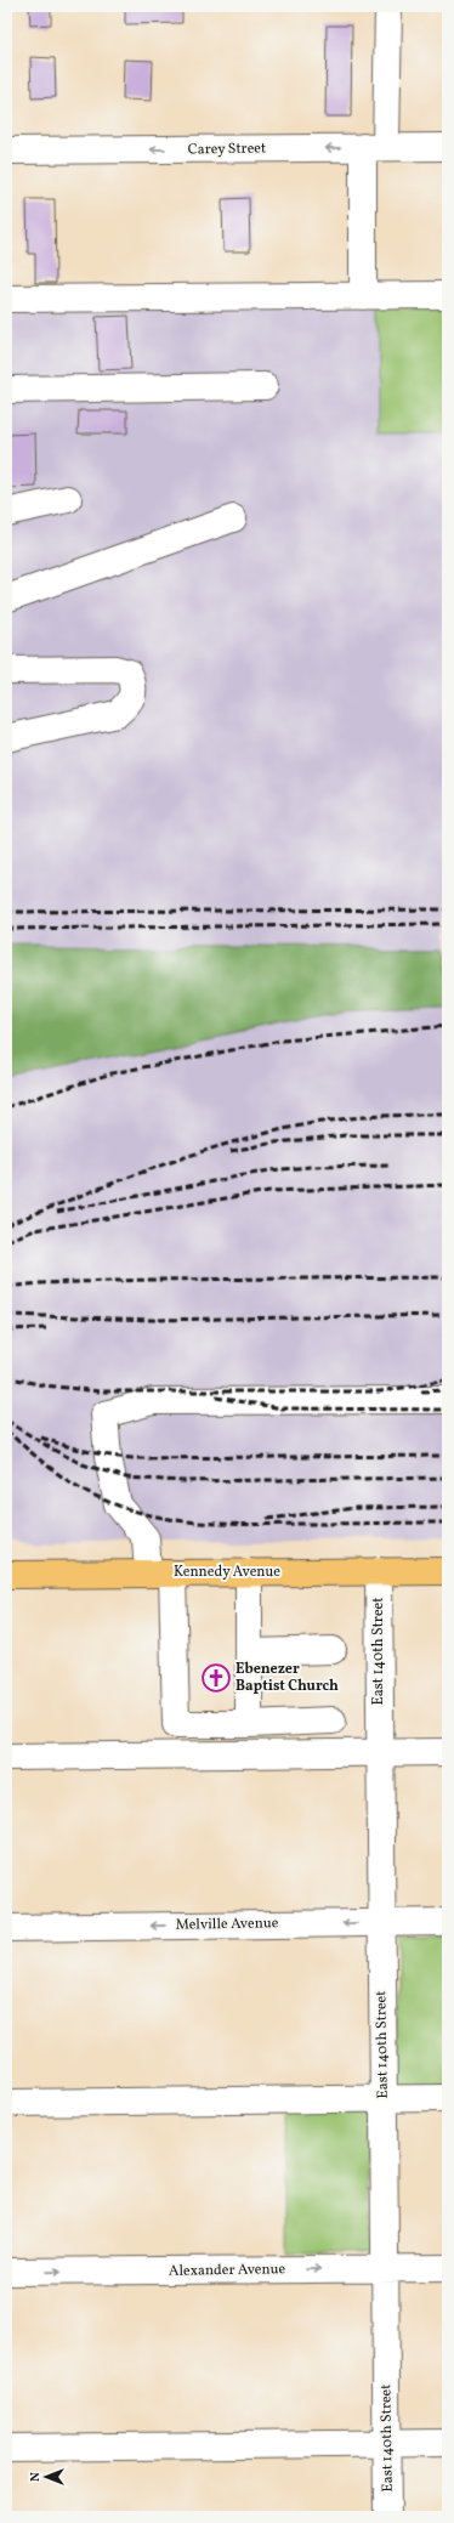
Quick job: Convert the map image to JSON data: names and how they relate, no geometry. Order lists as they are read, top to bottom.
{
  "streets": {
    "main road": ["Kennedy Avenue"],
    "street": [
      "Carey Street",
      "East 140th Street",
      "Melville Avenue",
      "Alexander Avenue"
    ]
  },
  "crossings": [
    ["Kennedy Avenue", "East 140th Street"],
    ["East 140th Street", "Melville Avenue"],
    ["East 140th Street", "Alexander Avenue"]
  ],
  "places": {
    "church": ["Ebenezer Baptist Church"]
  },
  "north": "left"
}
